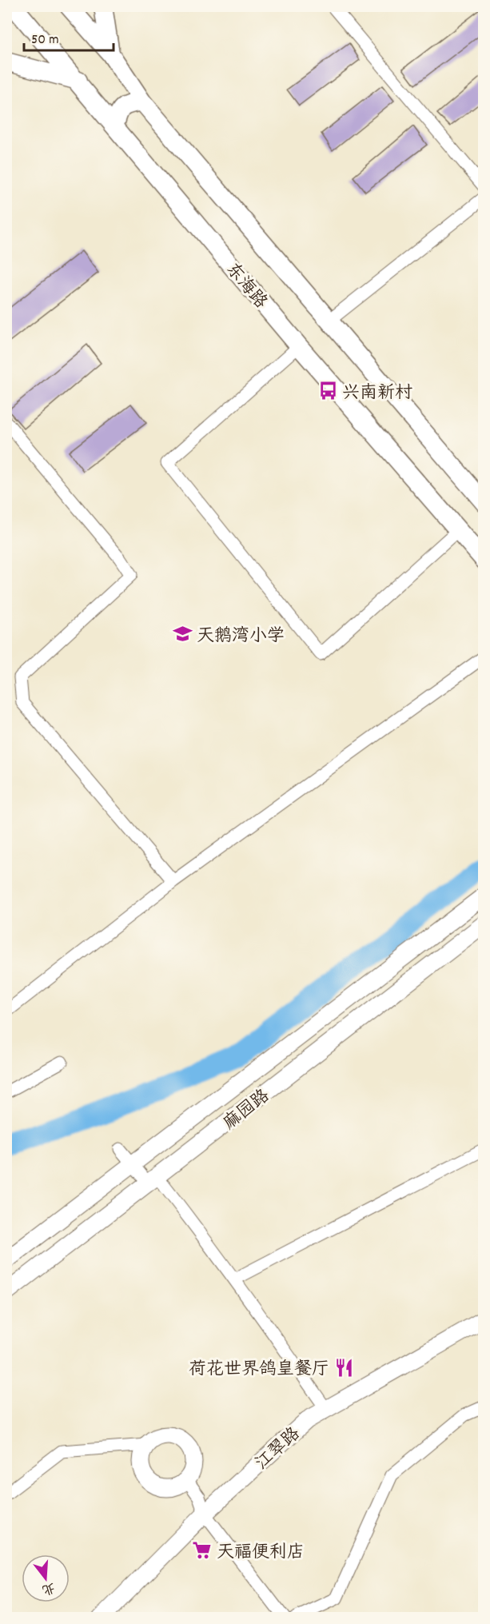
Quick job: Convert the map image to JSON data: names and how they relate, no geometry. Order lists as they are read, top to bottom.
{
  "streets": {
    "main road": ["东海路"],
    "street": ["麻园路", "江翠路"]
  },
  "places": {
    "bus stop": ["兴南新村"],
    "school or university": ["天鹅湾小学"],
    "restaurant": ["荷花世界鸽皇餐厅"],
    "supermarket": ["天福便利店"]
  },
  "scale_bar": "50 m",
  "north": "bottom"
}
